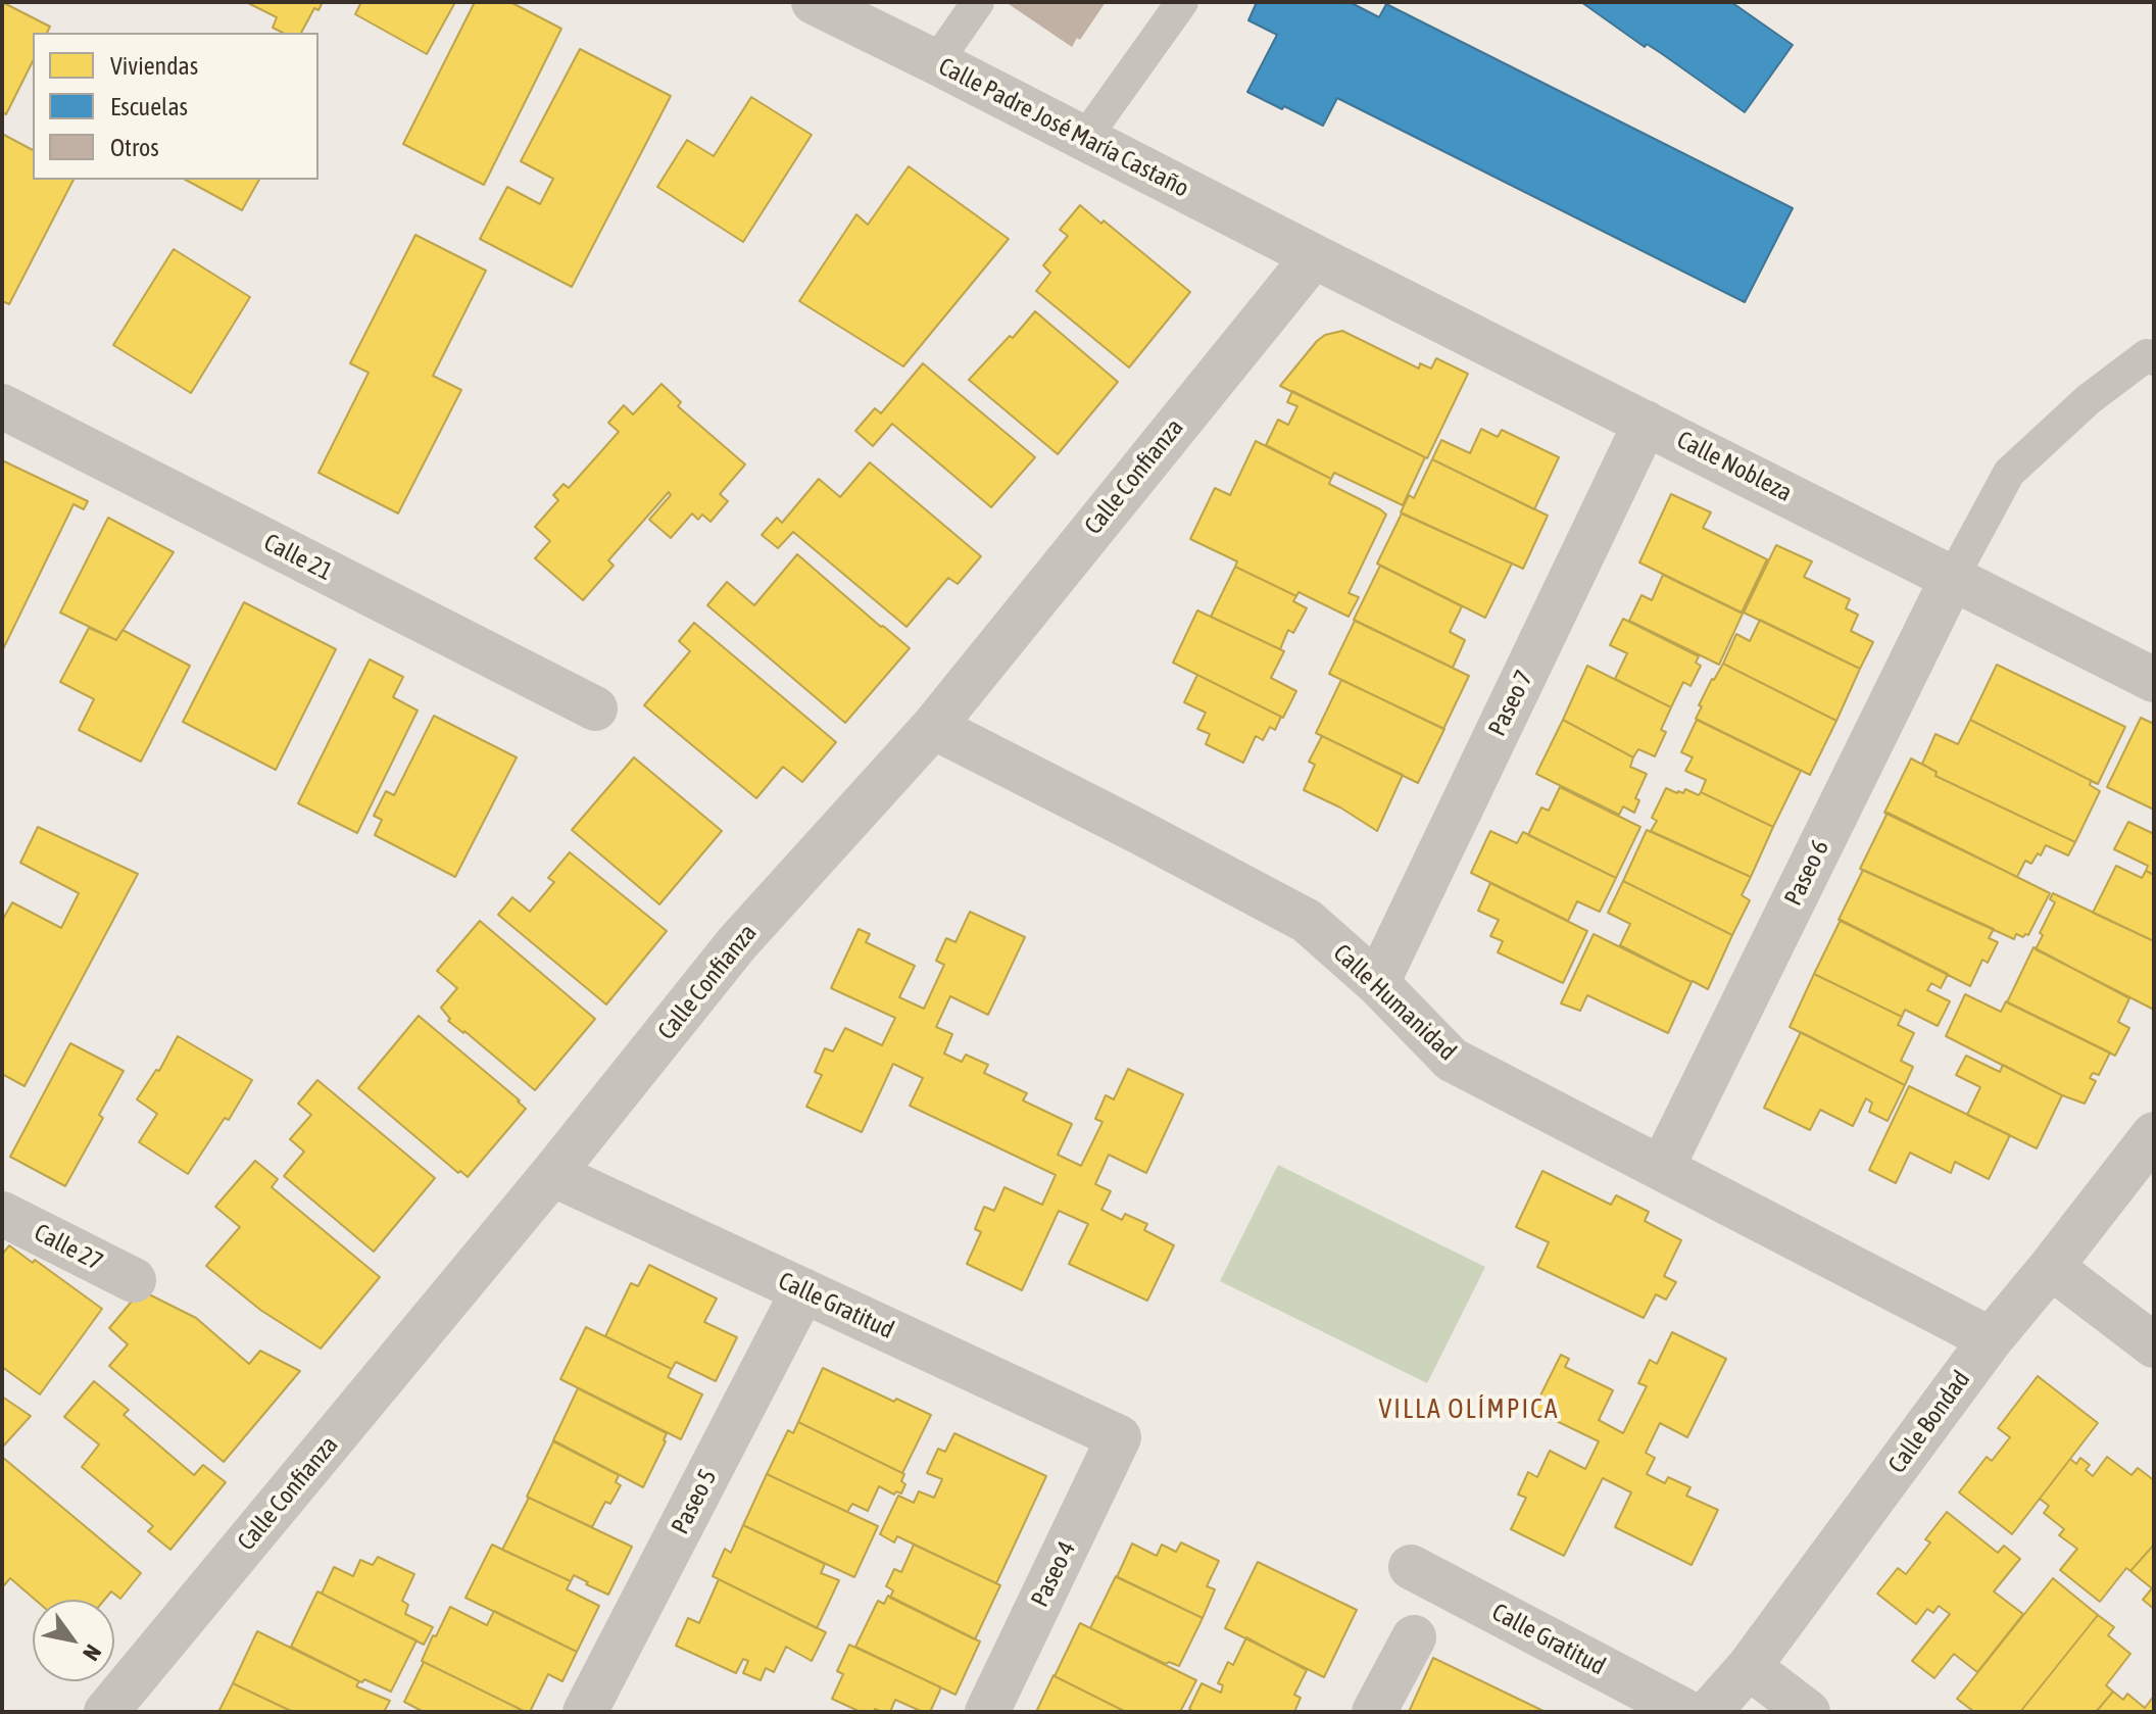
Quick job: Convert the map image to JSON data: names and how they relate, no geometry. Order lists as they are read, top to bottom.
{
  "streets": {
    "street": [
      "Calle Padre José María Castaño",
      "Calle Nobleza",
      "Calle Confianza",
      "Calle 21",
      "Paseo 7",
      "Paseo 6",
      "Calle Humanidad",
      "Calle 27",
      "Calle Gratitud",
      "Calle Bondad",
      "Paseo 5",
      "Paseo 4"
    ]
  },
  "crossings": [
    ["Calle Padre José María Castaño", "Calle Nobleza"],
    ["Calle Padre José María Castaño", "Calle Confianza"],
    ["Calle Nobleza", "Calle Confianza"],
    ["Calle Nobleza", "Paseo 7"],
    ["Calle Nobleza", "Paseo 6"],
    ["Calle Confianza", "Calle Humanidad"],
    ["Calle Confianza", "Calle Gratitud"],
    ["Paseo 7", "Calle Humanidad"],
    ["Paseo 6", "Calle Humanidad"],
    ["Calle Humanidad", "Calle Bondad"],
    ["Calle Gratitud", "Paseo 5"],
    ["Calle Gratitud", "Paseo 4"]
  ],
  "districts": ["VILLA OLÍMPICA"],
  "legend": ["Viviendas", "Escuelas", "Otros"],
  "north": "bottom right"
}
